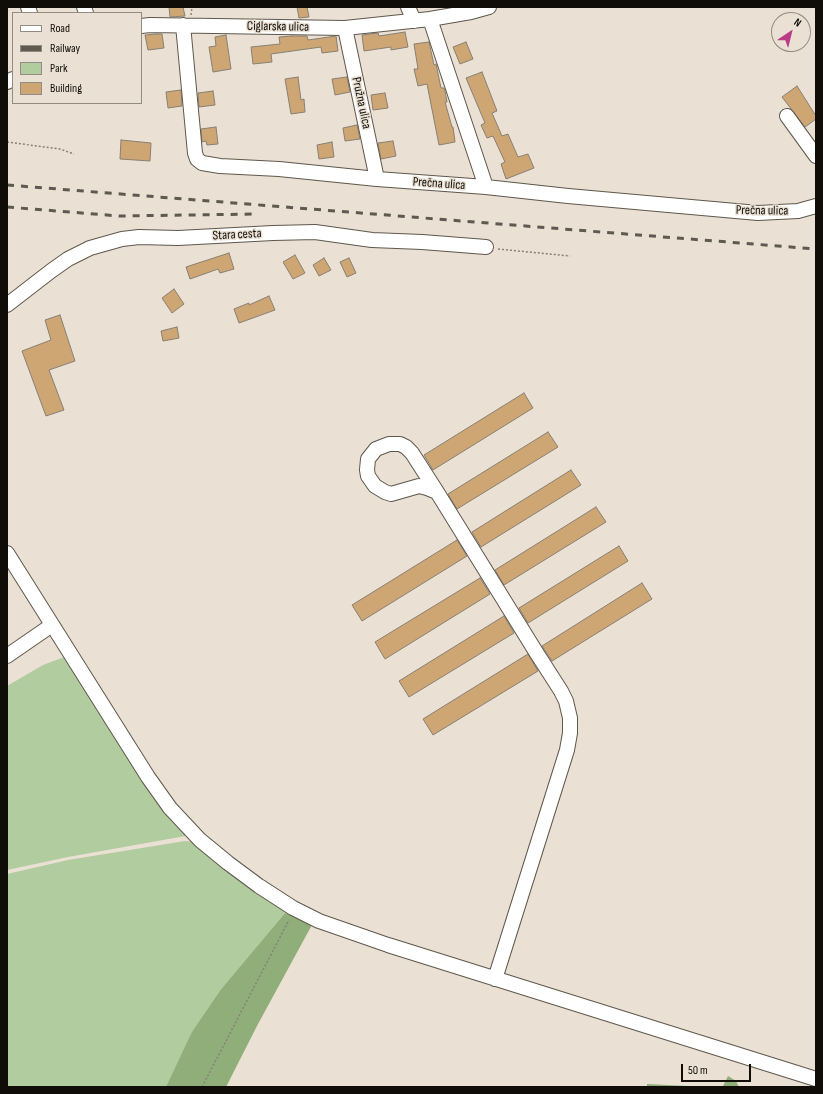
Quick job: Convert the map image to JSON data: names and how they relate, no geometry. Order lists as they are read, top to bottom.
{
  "streets": {
    "street": [
      "Ciglarska ulica",
      "Pružna ulica",
      "Prečna ulica",
      "Stara cesta"
    ]
  },
  "crossings": [
    ["Ciglarska ulica", "Pružna ulica"],
    ["Ciglarska ulica", "Prečna ulica"],
    ["Pružna ulica", "Prečna ulica"]
  ],
  "legend": [
    "Road",
    "Railway",
    "Park",
    "Building"
  ],
  "scale_bar": "50 m",
  "north": "top right"
}
